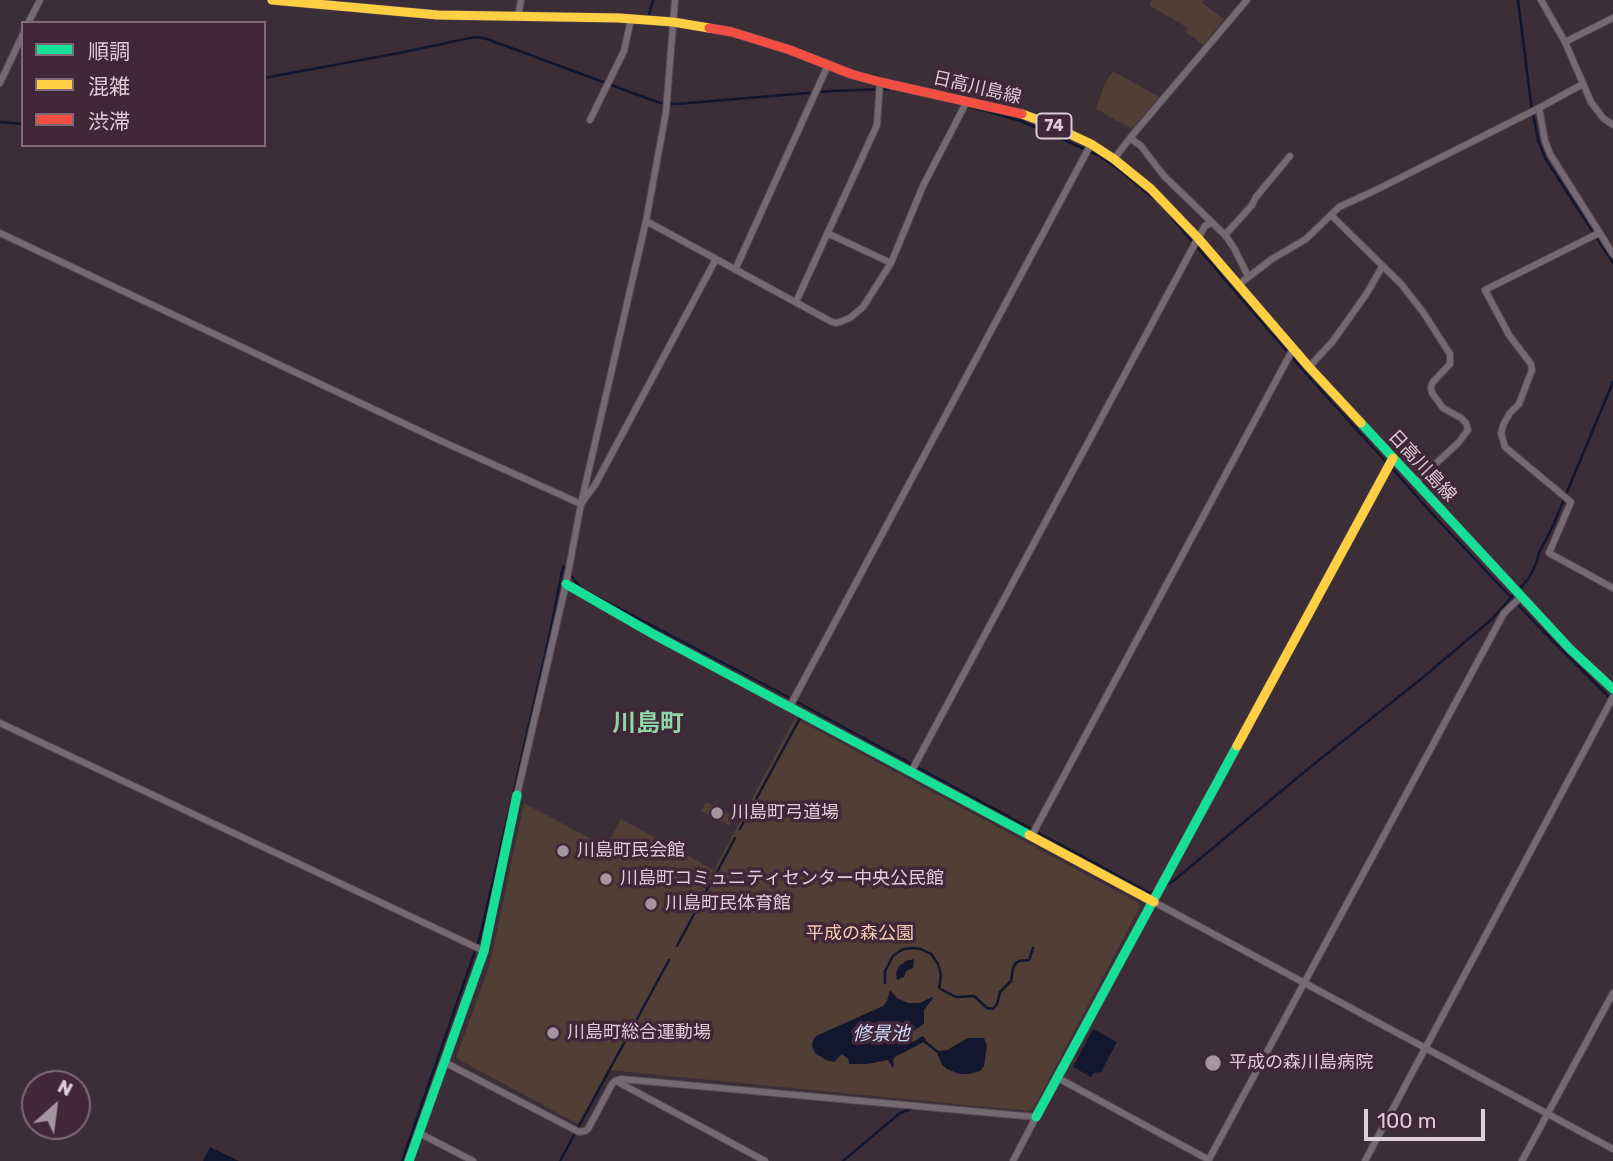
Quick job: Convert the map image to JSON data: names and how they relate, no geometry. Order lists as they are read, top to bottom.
{
  "streets": {
    "street": ["日高川島線", "74"]
  },
  "districts": ["川島町"],
  "water": ["修景池"],
  "parks": ["平成の森公園"],
  "places": [
    "川島町弓道場",
    "川島町民会館",
    "川島町コミュニティセンター中央公民館",
    "川島町民体育館",
    "川島町総合運動場",
    "平成の森川島病院"
  ],
  "legend": ["順調", "混雑", "渋滞"],
  "scale_bar": "100 m",
  "north": "top right"
}
